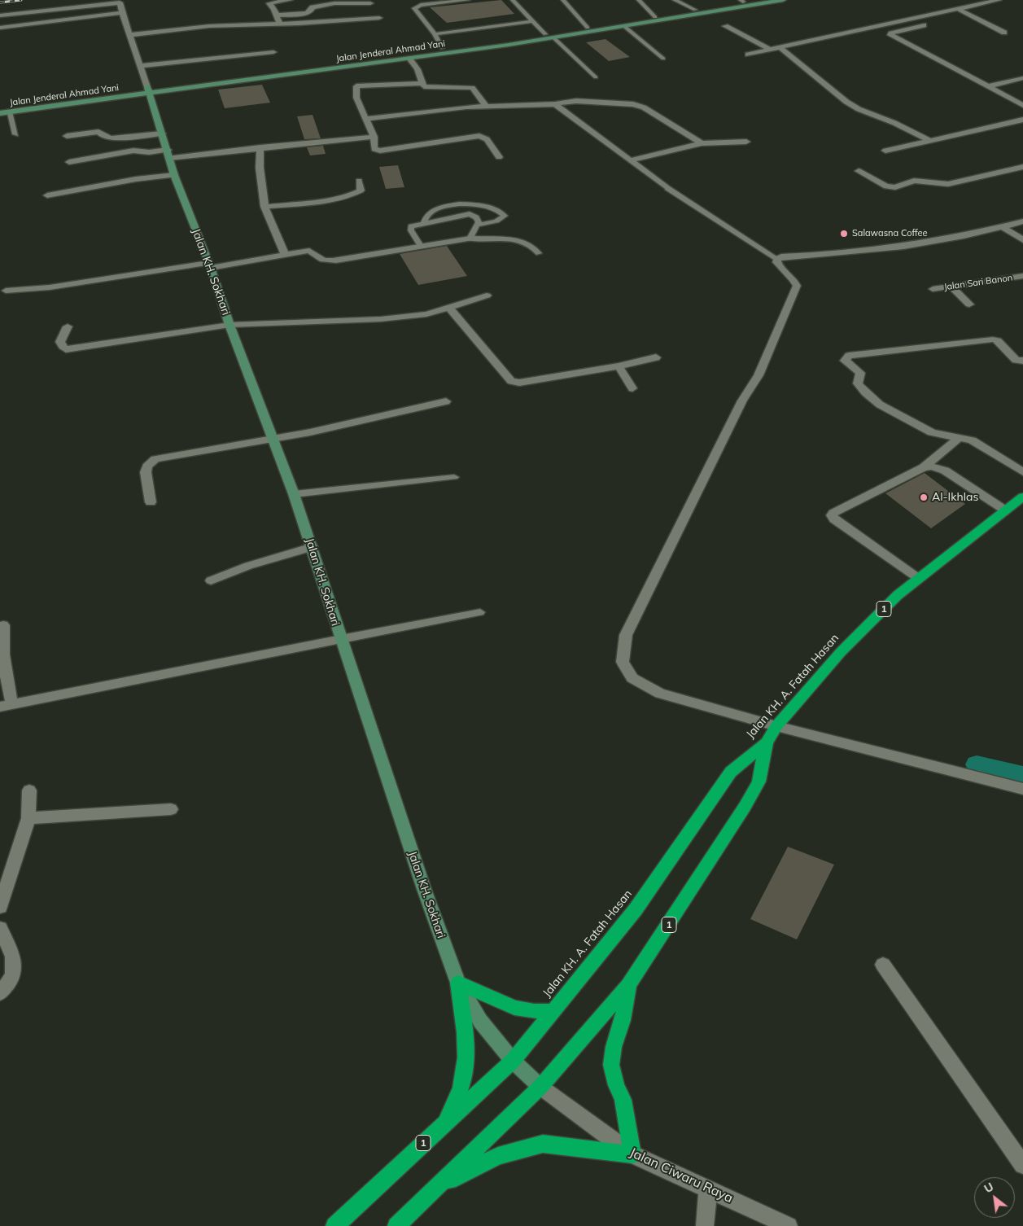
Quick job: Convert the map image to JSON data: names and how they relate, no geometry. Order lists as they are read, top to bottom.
{
  "streets": {
    "highway": ["1", "Jalan KH. A. Fatah Hasan"],
    "main road": ["Jalan Jenderal Ahmad Yani", "Jalan KH. Sokhari"],
    "street": ["Jalan Sari Banon", "Jalan Ciwaru Raya"]
  },
  "crossings": [
    ["Jalan Jenderal Ahmad Yani", "Jalan KH. Sokhari"],
    ["Jalan KH. Sokhari", "1"],
    ["Jalan KH. Sokhari", "Jalan KH. A. Fatah Hasan"],
    ["Jalan KH. Sokhari", "Jalan Ciwaru Raya"],
    ["1", "Jalan KH. A. Fatah Hasan"],
    ["1", "Jalan Ciwaru Raya"]
  ],
  "places": ["Salawasna Coffee", "Al-Ikhlas"],
  "north": "top left"
}
